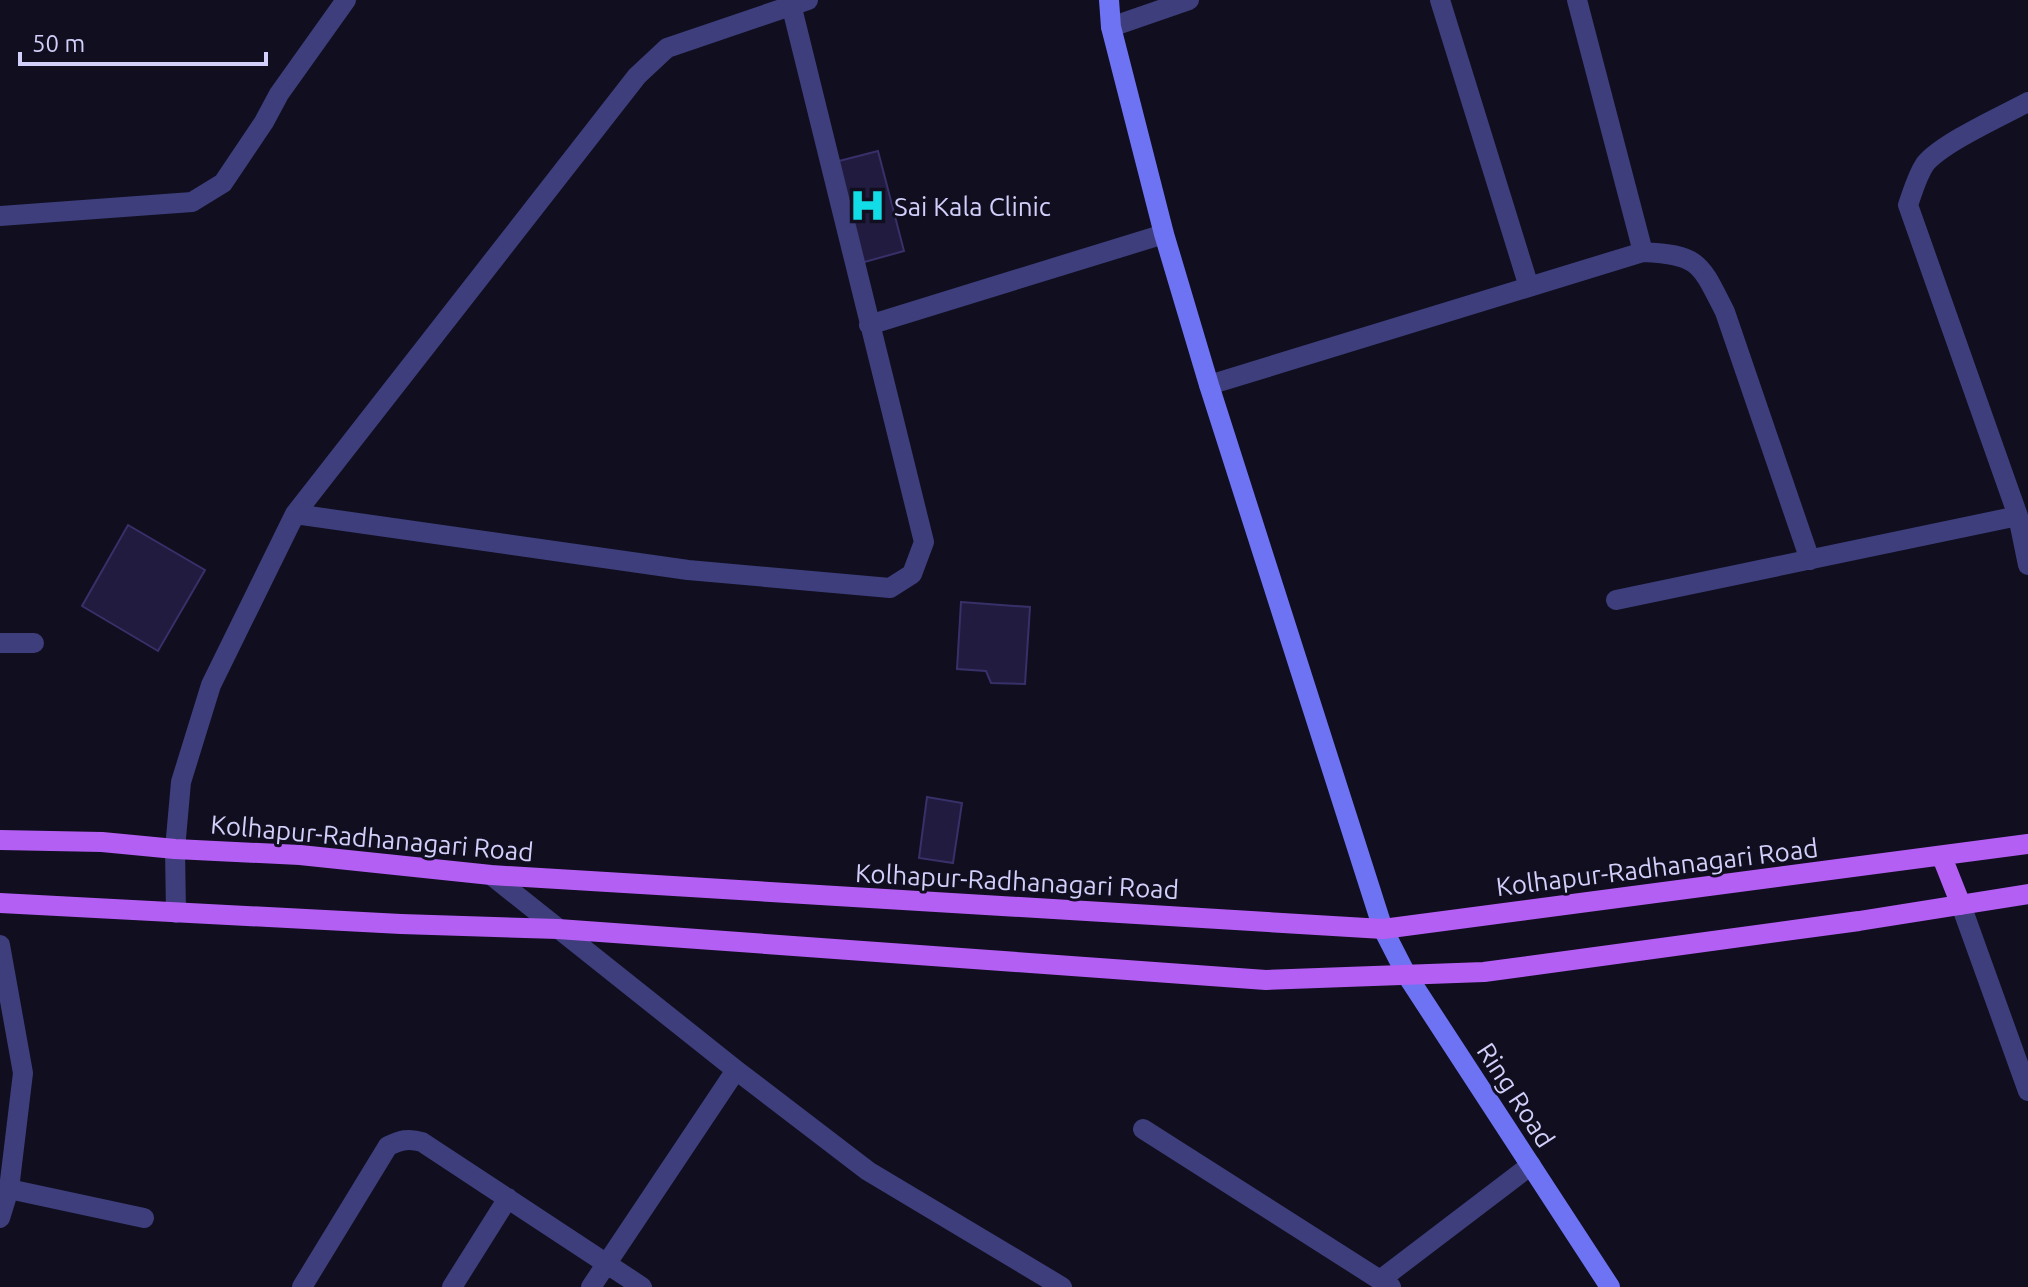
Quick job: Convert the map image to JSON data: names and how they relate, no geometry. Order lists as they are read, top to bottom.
{
  "streets": {
    "main road": ["Kolhapur-Radhanagari Road", "Ring Road"]
  },
  "crossings": [
    ["Kolhapur-Radhanagari Road", "Ring Road"]
  ],
  "places": {
    "hospital": ["Sai Kala Clinic"]
  },
  "scale_bar": "50 m"
}
